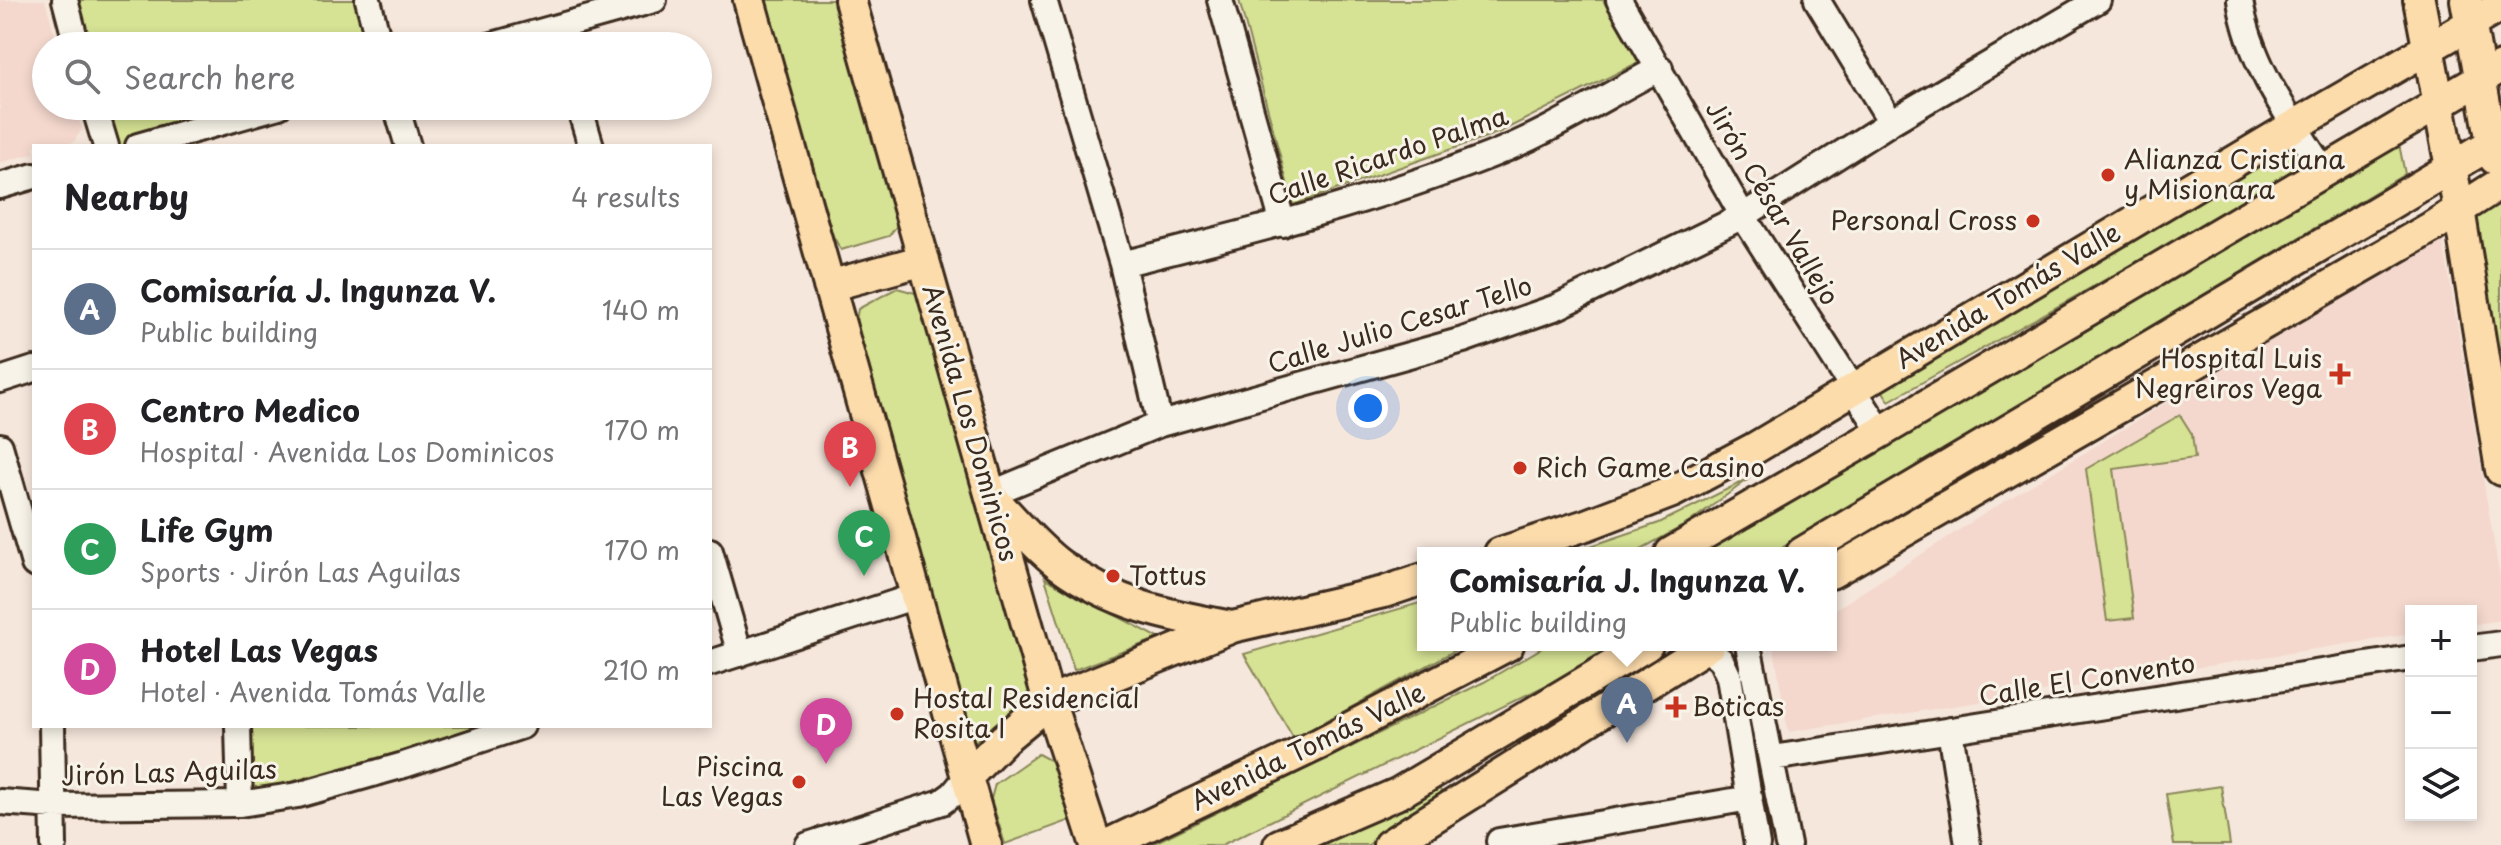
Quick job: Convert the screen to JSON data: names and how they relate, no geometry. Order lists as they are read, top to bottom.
{
  "streets": {
    "main road": ["Avenida Tomás Valle", "Avenida Los Dominicos"],
    "street": [
      "Calle Ricardo Palma",
      "Jirón César Vallejo",
      "Calle Julio Cesar Tello",
      "Calle El Convento",
      "Jirón Las Aguilas"
    ]
  },
  "crossings": [
    ["Calle Ricardo Palma", "Jirón César Vallejo"],
    ["Jirón César Vallejo", "Avenida Tomás Valle"],
    ["Jirón César Vallejo", "Calle Julio Cesar Tello"],
    ["Calle Julio Cesar Tello", "Avenida Los Dominicos"]
  ],
  "places": {
    "other": [
      "Alianza Cristiana y Misionara",
      "Personal Cross",
      "Rich Game Casino",
      "Tottus",
      "Hostal Residencial Rosita I",
      "Piscina Las Vegas"
    ],
    "health": ["Hospital Luis Negreiros Vega", "Boticas"]
  },
  "page": {
    "search": "Search here",
    "heading": ["Nearby", "4 results"],
    "list": [
      {
        "mark": "A",
        "name": "Comisaría J. Ingunza V.",
        "note": "Public building",
        "value": "140 m"
      },
      {
        "mark": "B",
        "name": "Centro Medico",
        "note": "Hospital · Avenida Los Dominicos",
        "value": "170 m"
      },
      {
        "mark": "C",
        "name": "Life Gym",
        "note": "Sports · Jirón Las Aguilas",
        "value": "170 m"
      },
      {
        "mark": "D",
        "name": "Hotel Las Vegas",
        "note": "Hotel · Avenida Tomás Valle",
        "value": "210 m"
      }
    ],
    "pins": [
      "B",
      "C",
      "A",
      "D"
    ],
    "popup": ["Comisaría J. Ingunza V.", "Public building"],
    "map_buttons": ["+", "−"]
  }
}
